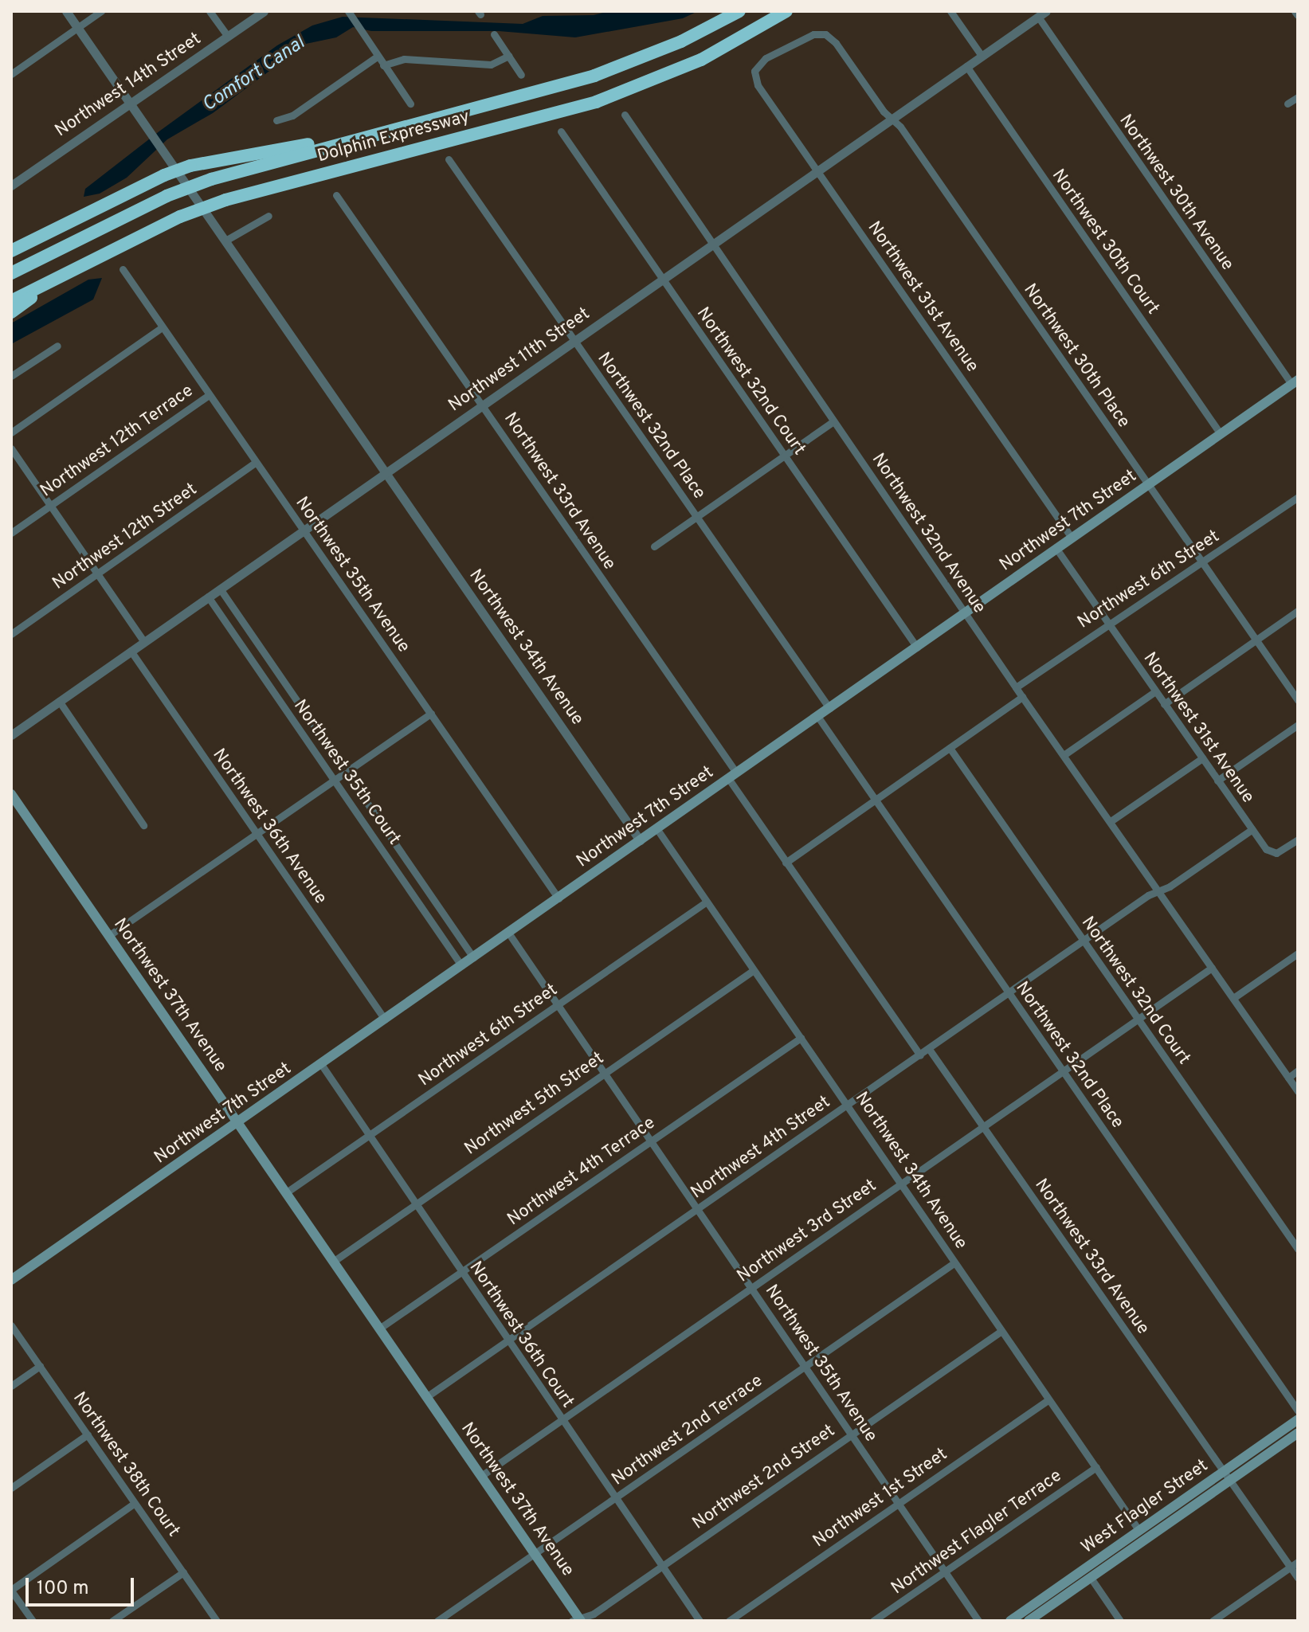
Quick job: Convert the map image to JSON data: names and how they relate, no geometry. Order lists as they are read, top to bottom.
{
  "streets": {
    "highway": ["Dolphin Expressway"],
    "main road": ["Northwest 7th Street", "Northwest 37th Avenue", "West Flagler Street"],
    "street": [
      "Northwest 14th Street",
      "Northwest 30th Avenue",
      "Northwest 30th Court",
      "Northwest 31st Avenue",
      "Northwest 30th Place",
      "Northwest 11th Street",
      "Northwest 32nd Court",
      "Northwest 32nd Place",
      "Northwest 12th Terrace",
      "Northwest 33rd Avenue",
      "Northwest 32nd Avenue",
      "Northwest 12th Street",
      "Northwest 35th Avenue",
      "Northwest 6th Street",
      "Northwest 34th Avenue",
      "Northwest 35th Court",
      "Northwest 36th Avenue",
      "Northwest 5th Street",
      "Northwest 4th Street",
      "Northwest 4th Terrace",
      "Northwest 3rd Street",
      "Northwest 36th Court",
      "Northwest 2nd Terrace",
      "Northwest 38th Court",
      "Northwest 2nd Street",
      "Northwest 1st Street",
      "Northwest Flagler Terrace"
    ]
  },
  "crossings": [
    ["Northwest 14th Street", "Northwest 34th Avenue"],
    ["Northwest 30th Avenue", "Northwest 11th Street"],
    ["Northwest 30th Avenue", "Northwest 7th Street"],
    ["Northwest 30th Court", "Northwest 11th Street"],
    ["Northwest 30th Court", "Northwest 7th Street"],
    ["Northwest 31st Avenue", "Northwest 30th Place"],
    ["Northwest 31st Avenue", "Northwest 11th Street"],
    ["Northwest 31st Avenue", "Northwest 7th Street"],
    ["Northwest 31st Avenue", "Northwest 6th Street"],
    ["Northwest 31st Avenue", "Northwest 4th Street"],
    ["Northwest 30th Place", "Northwest 11th Street"],
    ["Northwest 30th Place", "Northwest 7th Street"],
    ["Northwest 30th Place", "Northwest 6th Street"],
    ["Northwest 11th Street", "Northwest 32nd Court"],
    ["Northwest 11th Street", "Northwest 32nd Place"],
    ["Northwest 11th Street", "Northwest 33rd Avenue"],
    ["Northwest 11th Street", "Northwest 32nd Avenue"],
    ["Northwest 11th Street", "Northwest 35th Avenue"],
    ["Northwest 11th Street", "Northwest 34th Avenue"],
    ["Northwest 11th Street", "Northwest 35th Court"],
    ["Northwest 11th Street", "Northwest 36th Avenue"],
    ["Northwest 32nd Court", "Northwest 7th Street"],
    ["Northwest 32nd Court", "Northwest 4th Street"],
    ["Northwest 32nd Court", "Northwest 3rd Street"],
    ["Northwest 32nd Place", "Northwest 7th Street"],
    ["Northwest 32nd Place", "Northwest 4th Street"],
    ["Northwest 32nd Place", "Northwest 3rd Street"],
    ["Northwest 12th Terrace", "Northwest 35th Avenue"],
    ["Northwest 33rd Avenue", "Northwest 7th Street"],
    ["Northwest 33rd Avenue", "Northwest 4th Street"],
    ["Northwest 33rd Avenue", "Northwest 3rd Street"],
    ["Northwest 33rd Avenue", "West Flagler Street"],
    ["Northwest 7th Street", "Northwest 32nd Avenue"],
    ["Northwest 7th Street", "Northwest 35th Avenue"],
    ["Northwest 7th Street", "Northwest 34th Avenue"],
    ["Northwest 7th Street", "Northwest 35th Court"],
    ["Northwest 7th Street", "Northwest 36th Avenue"],
    ["Northwest 7th Street", "Northwest 37th Avenue"],
    ["Northwest 7th Street", "Northwest 36th Court"],
    ["Northwest 32nd Avenue", "Northwest 6th Street"],
    ["Northwest 32nd Avenue", "Northwest 4th Street"],
    ["Northwest 32nd Avenue", "Northwest 3rd Street"],
    ["Northwest 12th Street", "Northwest 35th Avenue"],
    ["Northwest 35th Avenue", "Northwest 6th Street"],
    ["Northwest 35th Avenue", "Northwest 5th Street"],
    ["Northwest 35th Avenue", "Northwest 4th Street"],
    ["Northwest 35th Avenue", "Northwest 4th Terrace"],
    ["Northwest 35th Avenue", "Northwest 3rd Street"],
    ["Northwest 35th Avenue", "Northwest 2nd Terrace"],
    ["Northwest 35th Avenue", "Northwest 2nd Street"],
    ["Northwest 35th Avenue", "Northwest 1st Street"],
    ["Northwest 35th Avenue", "Northwest Flagler Terrace"],
    ["Northwest 6th Street", "Northwest 34th Avenue"],
    ["Northwest 6th Street", "Northwest 37th Avenue"],
    ["Northwest 6th Street", "Northwest 36th Court"],
    ["Northwest 34th Avenue", "Northwest 5th Street"],
    ["Northwest 34th Avenue", "Northwest 4th Street"],
    ["Northwest 34th Avenue", "Northwest 4th Terrace"],
    ["Northwest 34th Avenue", "Northwest 3rd Street"],
    ["Northwest 34th Avenue", "Northwest 2nd Terrace"],
    ["Northwest 34th Avenue", "Northwest 2nd Street"],
    ["Northwest 34th Avenue", "Northwest 1st Street"],
    ["Northwest 34th Avenue", "West Flagler Street"],
    ["Northwest 34th Avenue", "Northwest Flagler Terrace"],
    ["Northwest 37th Avenue", "Northwest 5th Street"],
    ["Northwest 37th Avenue", "Northwest 4th Street"],
    ["Northwest 37th Avenue", "Northwest 4th Terrace"],
    ["Northwest 37th Avenue", "Northwest 3rd Street"],
    ["Northwest 37th Avenue", "Northwest 2nd Terrace"],
    ["Northwest 37th Avenue", "Northwest 2nd Street"],
    ["Northwest 5th Street", "Northwest 36th Court"],
    ["Northwest 4th Street", "Northwest 36th Court"],
    ["Northwest 4th Terrace", "Northwest 36th Court"],
    ["Northwest 3rd Street", "Northwest 36th Court"],
    ["Northwest 36th Court", "Northwest 2nd Terrace"],
    ["Northwest 36th Court", "Northwest 2nd Street"]
  ],
  "water": ["Comfort Canal"],
  "scale_bar": "100 m"
}
